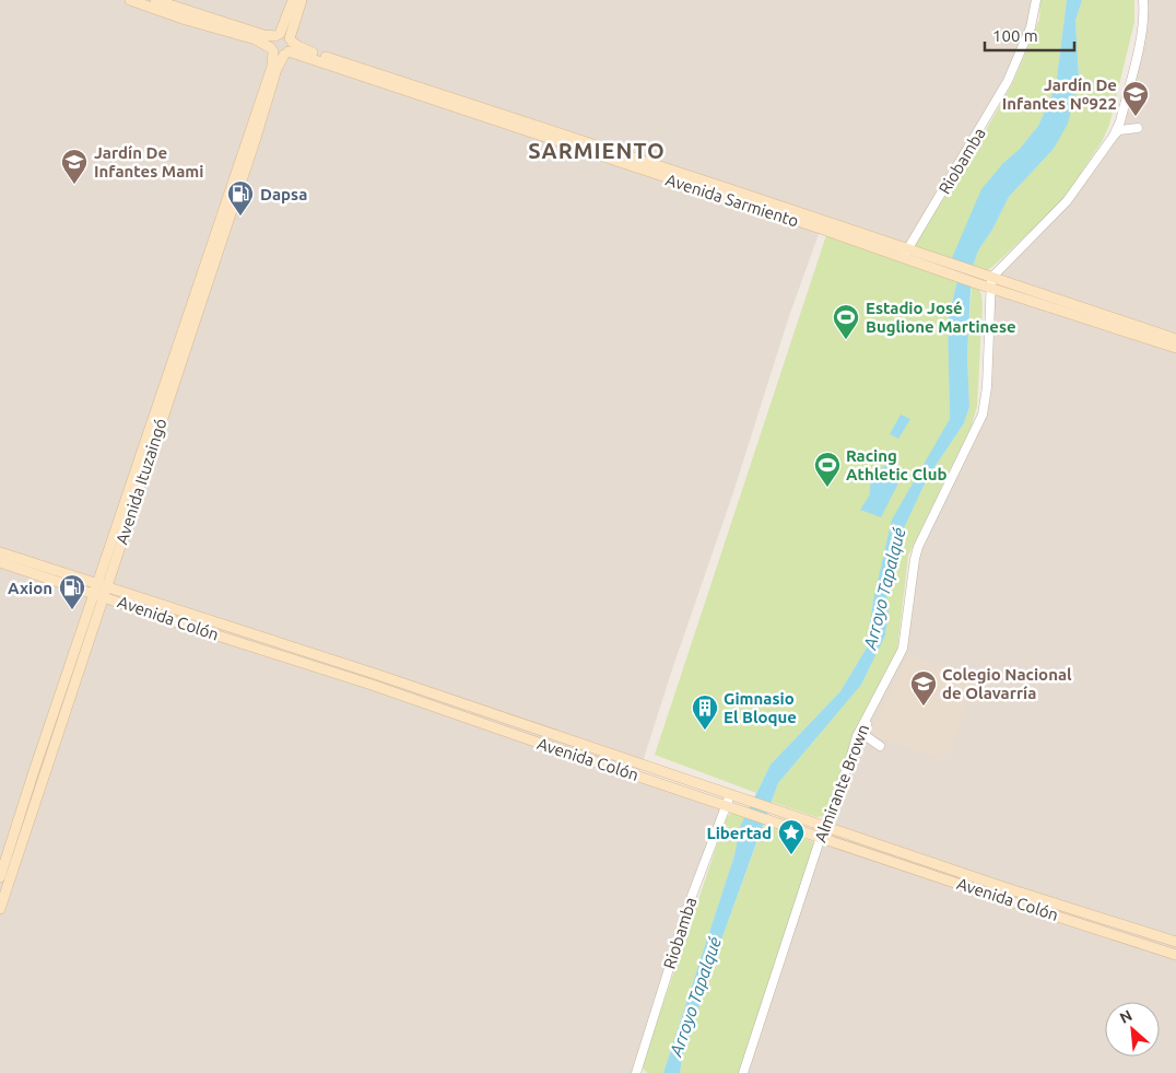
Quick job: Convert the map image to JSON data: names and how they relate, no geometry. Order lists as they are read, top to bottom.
{
  "streets": {
    "main road": ["Avenida Sarmiento", "Avenida Ituzaingó", "Avenida Colón"],
    "street": ["Riobamba", "Almirante Brown"]
  },
  "crossings": [
    ["Riobamba", "Avenida Sarmiento"],
    ["Riobamba", "Avenida Colón"],
    ["Avenida Sarmiento", "Avenida Ituzaingó"],
    ["Avenida Sarmiento", "Almirante Brown"],
    ["Avenida Ituzaingó", "Avenida Colón"],
    ["Avenida Colón", "Almirante Brown"]
  ],
  "districts": ["SARMIENTO"],
  "water": ["Arroyo Tapalqué"],
  "places": {
    "school or university": ["Jardín De Infantes Nº922", "Jardín De Infantes Mami", "Colegio Nacional de Olavarría"],
    "fuel station": ["Dapsa", "Axion"],
    "sports": ["Estadio José Buglione Martinese", "Racing Athletic Club"],
    "building": ["Gimnasio El Bloque"],
    "place": ["Libertad"]
  },
  "scale_bar": "100 m",
  "north": "top left"
}
